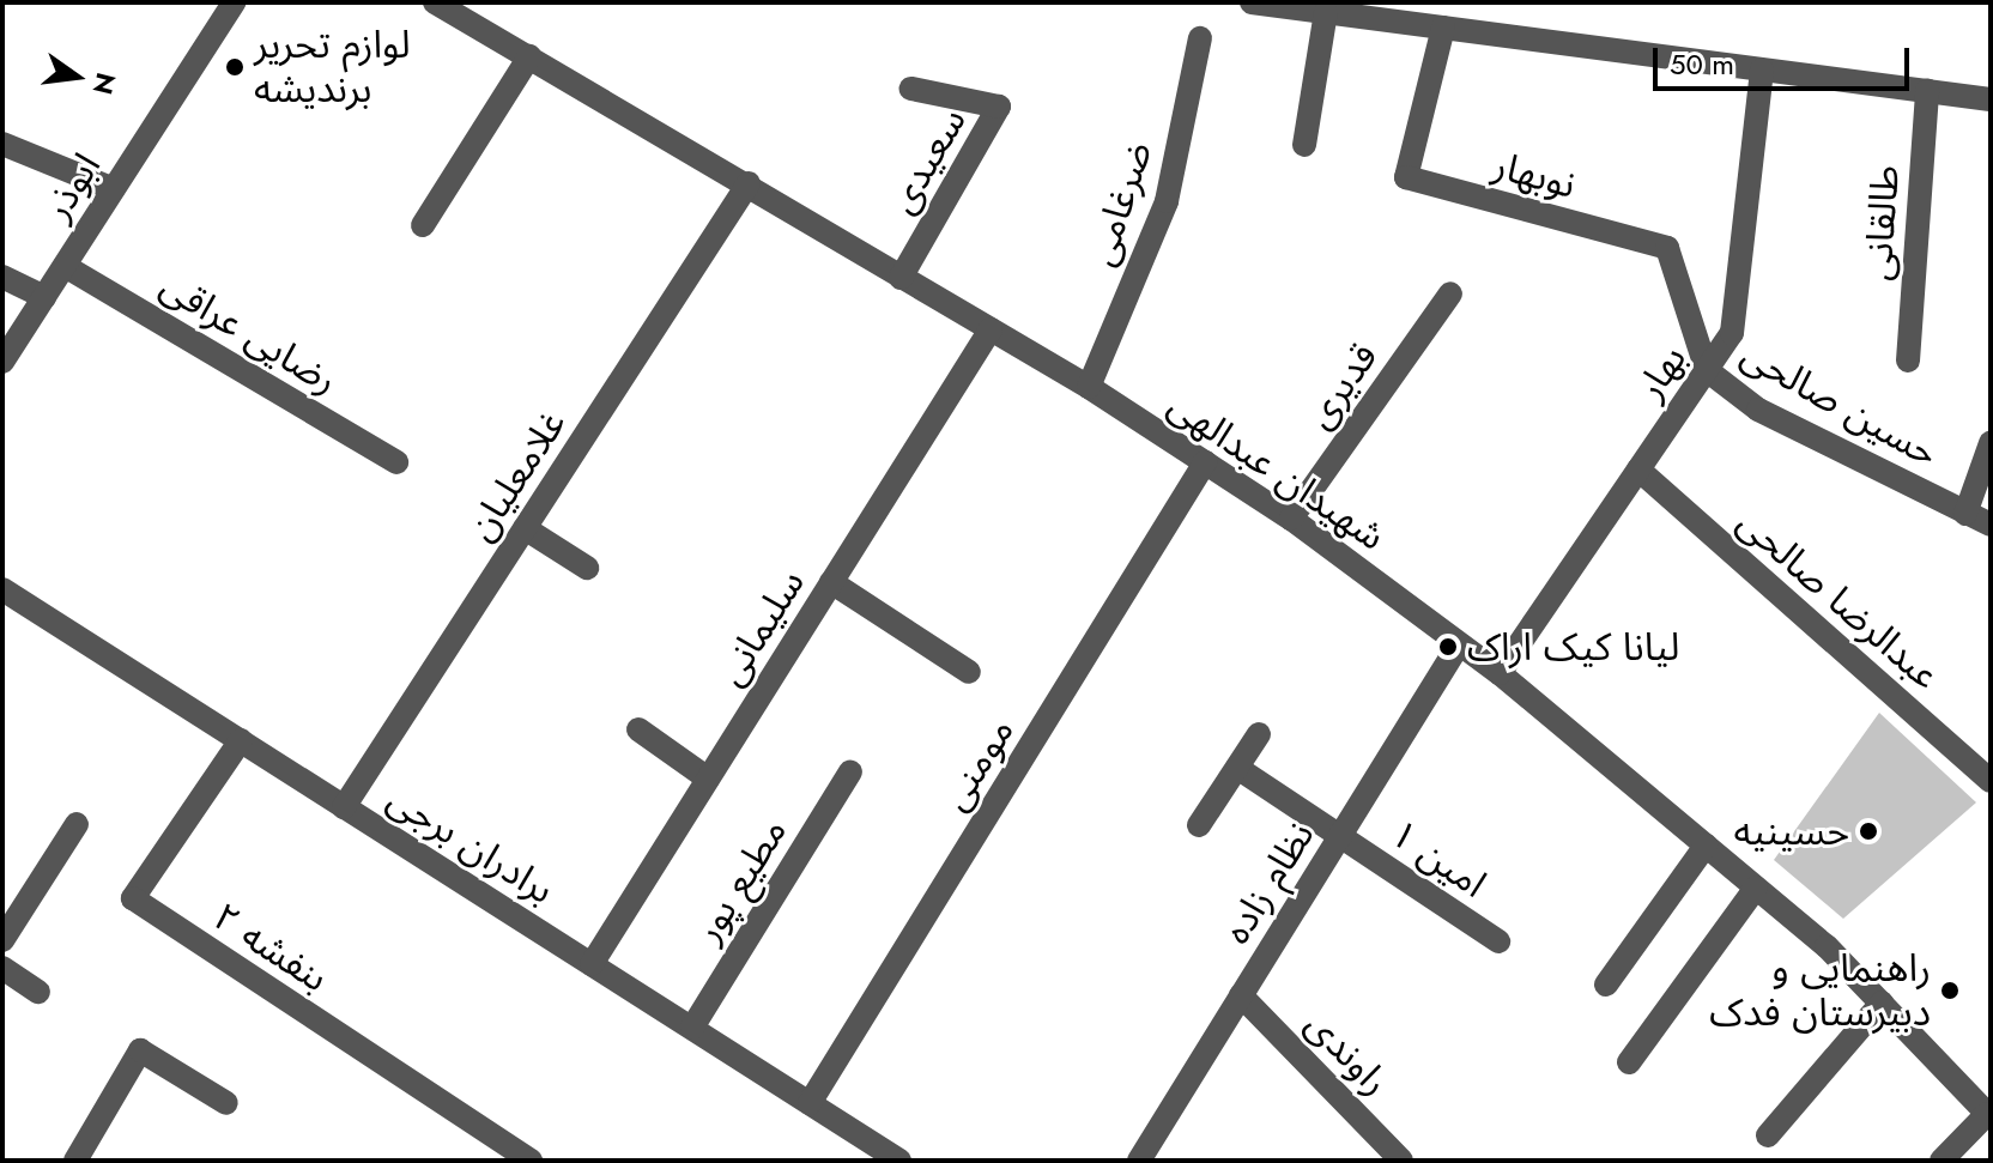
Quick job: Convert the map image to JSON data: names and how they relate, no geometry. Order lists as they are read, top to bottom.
{
  "streets": {
    "street": [
      "سعیدی",
      "نوبهار",
      "ابوذر",
      "ضرغامی",
      "طالقانی",
      "رضایی عراقی",
      "بهار",
      "قدیری",
      "حسین صالحی",
      "شهیدان عبدالهی",
      "غلامعلیان",
      "عبدالرضا صالحی",
      "سلیمانی",
      "مومنی",
      "برادران برجی",
      "امین ۱",
      "مطیع پور",
      "نظام زاده",
      "بنفشه ۲",
      "راوندی"
    ]
  },
  "crossings": [
    ["سعیدی", "شهیدان عبدالهی"],
    ["نوبهار", "بهار"],
    ["نوبهار", "حسین صالحی"],
    ["ابوذر", "رضایی عراقی"],
    ["ضرغامی", "شهیدان عبدالهی"],
    ["بهار", "حسین صالحی"],
    ["بهار", "شهیدان عبدالهی"],
    ["بهار", "عبدالرضا صالحی"],
    ["قدیری", "شهیدان عبدالهی"],
    ["شهیدان عبدالهی", "غلامعلیان"],
    ["شهیدان عبدالهی", "سلیمانی"],
    ["شهیدان عبدالهی", "مومنی"],
    ["شهیدان عبدالهی", "نظام زاده"],
    ["غلامعلیان", "برادران برجی"],
    ["سلیمانی", "برادران برجی"],
    ["مومنی", "برادران برجی"],
    ["برادران برجی", "مطیع پور"],
    ["برادران برجی", "بنفشه ۲"],
    ["امین ۱", "نظام زاده"],
    ["نظام زاده", "راوندی"]
  ],
  "places": [
    "لوازم تحریر برندیشه",
    "لیانا کیک اراک",
    "حسینیه",
    "راهنمایی و دبیرستان فدک"
  ],
  "scale_bar": "50 m",
  "north": "right"
}
